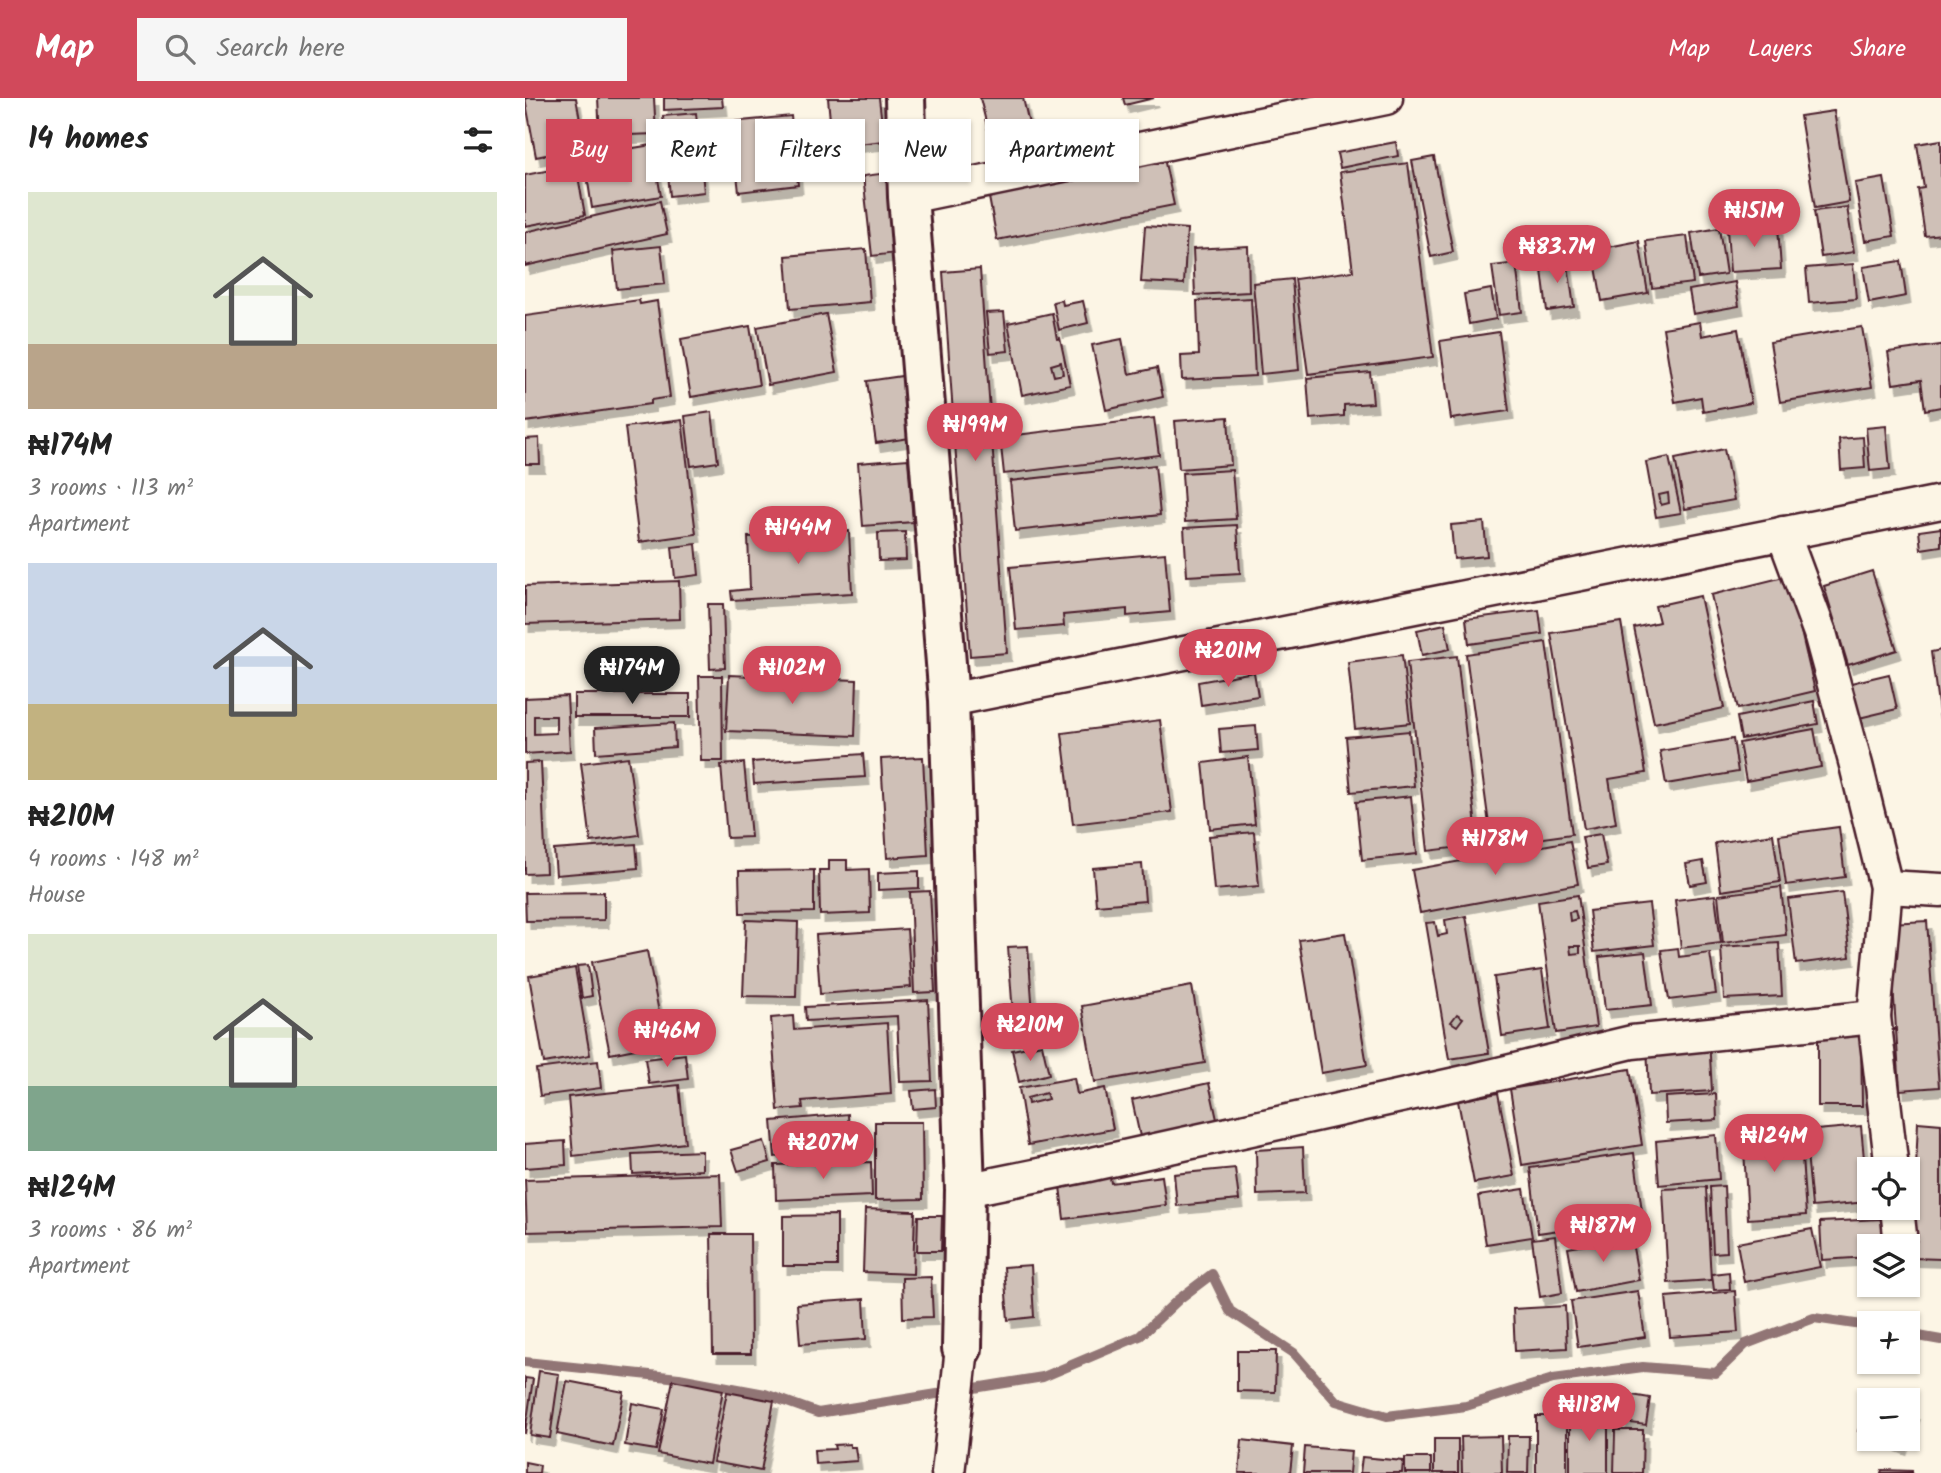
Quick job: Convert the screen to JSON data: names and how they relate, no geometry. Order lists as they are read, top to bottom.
{
  "page": {
    "header": "Map",
    "search": "Search here",
    "nav": ["Map", "Layers", "Share"],
    "heading": "14 homes",
    "chip": [
      "Buy",
      "Rent",
      "Filters",
      "New",
      "Apartment"
    ],
    "list": [
      {
        "name": "₦174M",
        "note": "3 rooms · 113 m² · Apartment"
      },
      {
        "name": "₦210M",
        "note": "4 rooms · 148 m² · House"
      },
      {
        "name": "₦124M",
        "note": "3 rooms · 86 m² · Apartment"
      }
    ],
    "price": [
      "₦151M",
      "₦83.7M",
      "₦199M",
      "₦144M",
      "₦201M",
      "₦174M",
      "₦102M",
      "₦178M",
      "₦210M",
      "₦146M",
      "₦124M",
      "₦207M",
      "₦187M",
      "₦118M"
    ],
    "map_buttons": ["+", "−"]
  }
}
